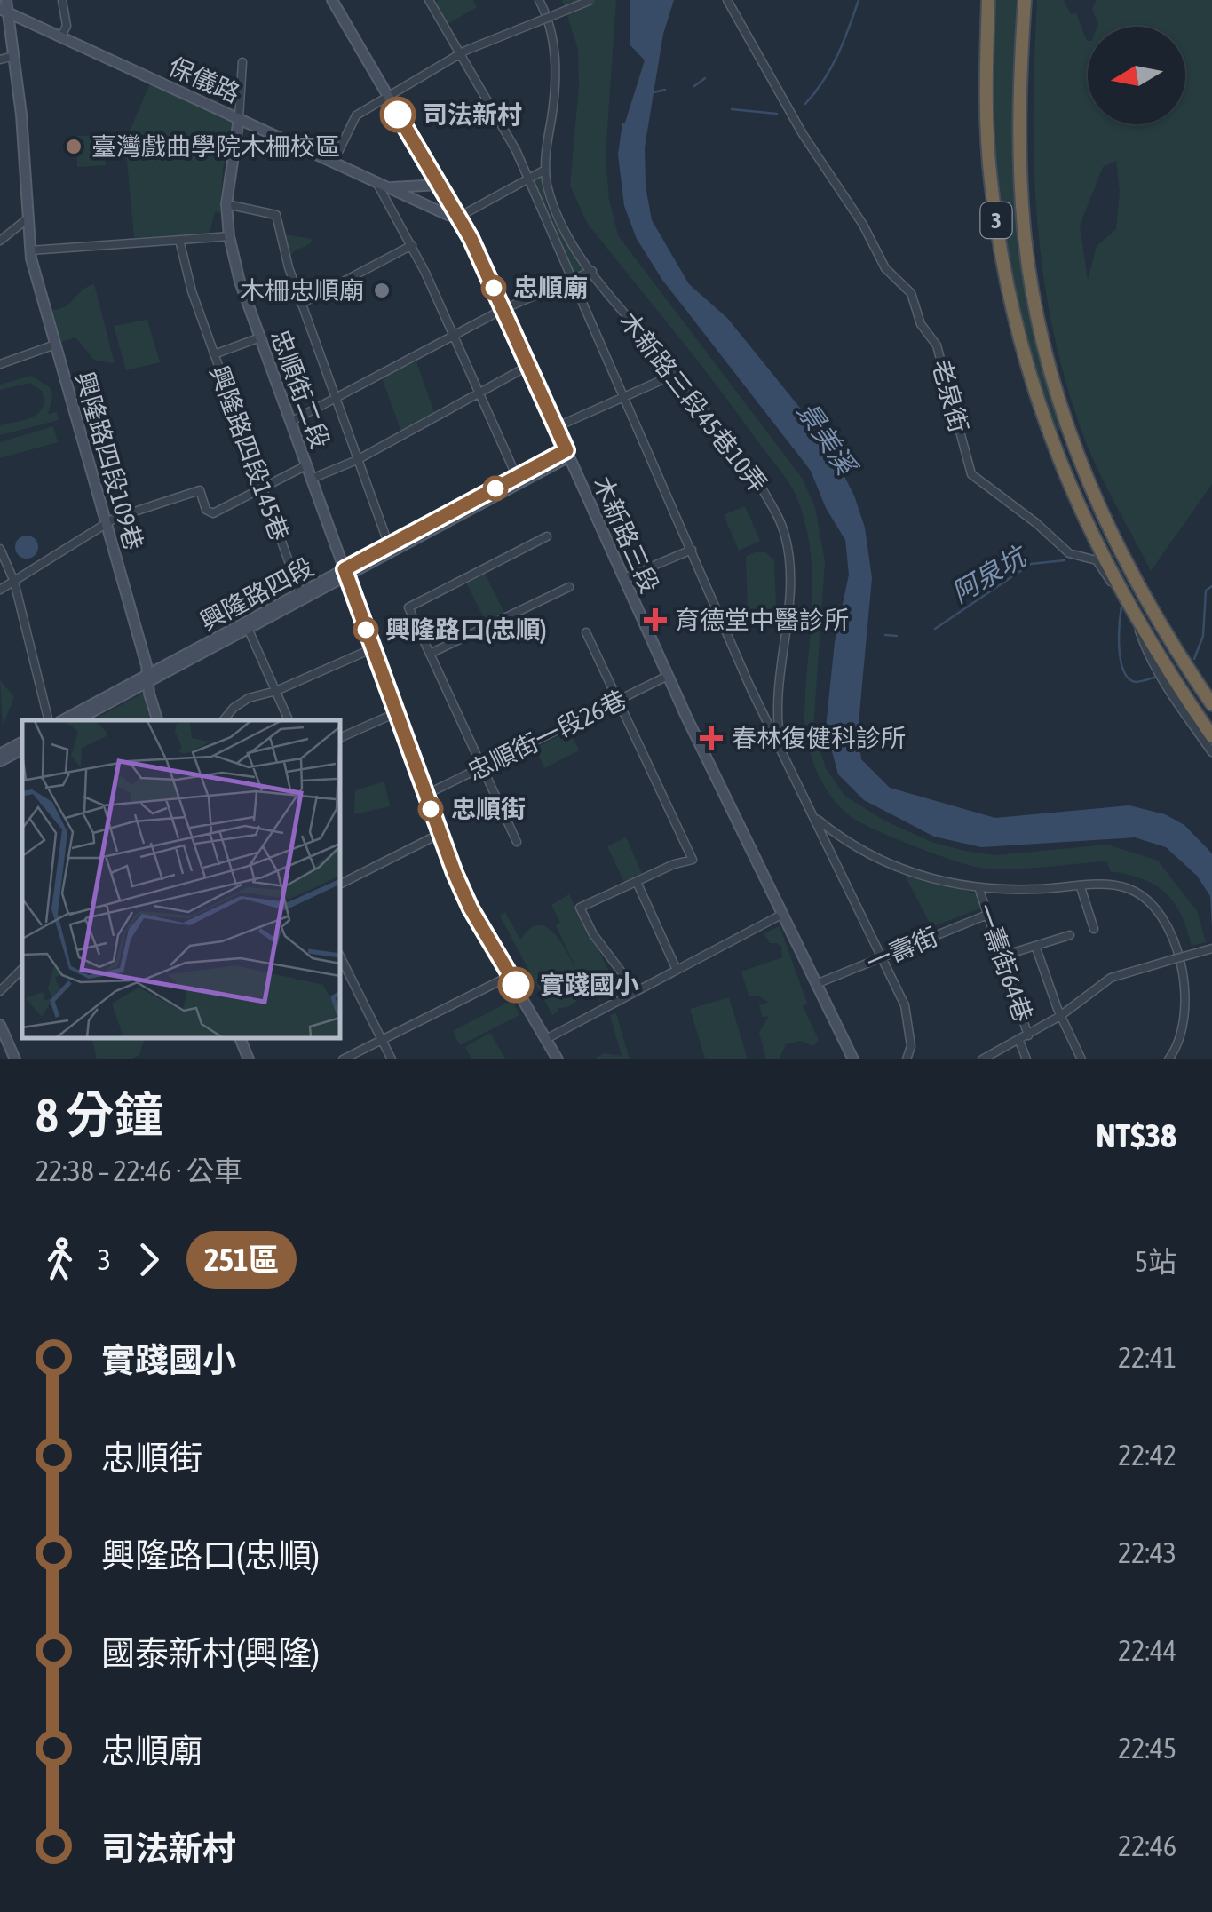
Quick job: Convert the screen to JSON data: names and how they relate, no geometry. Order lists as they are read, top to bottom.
{
  "streets": {
    "highway": ["3"],
    "street": [
      "保儀路",
      "忠順街二段",
      "老泉街",
      "木新路三段45巷10弄",
      "興隆路四段145巷",
      "興隆路四段109巷",
      "木新路三段",
      "興隆路四段",
      "忠順街一段26巷",
      "一壽街",
      "一壽街64巷"
    ]
  },
  "crossings": [
    ["保儀路", "忠順街二段"],
    ["保儀路", "興隆路四段109巷"],
    ["保儀路", "木新路三段"],
    ["忠順街二段", "興隆路四段"],
    ["忠順街二段", "忠順街一段26巷"],
    ["興隆路四段145巷", "興隆路四段"],
    ["興隆路四段109巷", "興隆路四段"],
    ["木新路三段", "興隆路四段"],
    ["木新路三段", "忠順街一段26巷"],
    ["木新路三段", "一壽街"],
    ["一壽街", "一壽街64巷"]
  ],
  "water": ["景美溪", "阿泉坑"],
  "places": {
    "other": [
      "司法新村",
      "臺灣戲曲學院木柵校區",
      "忠順廟",
      "木柵忠順廟",
      "興隆路口(忠順)",
      "忠順街",
      "實踐國小"
    ],
    "health": ["育德堂中醫診所", "春林復健科診所"]
  },
  "lines": ["bus line 251區"],
  "north": "left",
  "page": {
    "heading": ["8 分鐘", "22:38 – 22:46 · 公車", "NT$38"],
    "legs": ["3", "251區", "5站"],
    "list": [
      {
        "name": "實踐國小",
        "value": "22:41"
      },
      {
        "name": "忠順街",
        "value": "22:42"
      },
      {
        "name": "興隆路口(忠順)",
        "value": "22:43"
      },
      {
        "name": "國泰新村(興隆)",
        "value": "22:44"
      },
      {
        "name": "忠順廟",
        "value": "22:45"
      },
      {
        "name": "司法新村",
        "value": "22:46"
      }
    ]
  }
}
